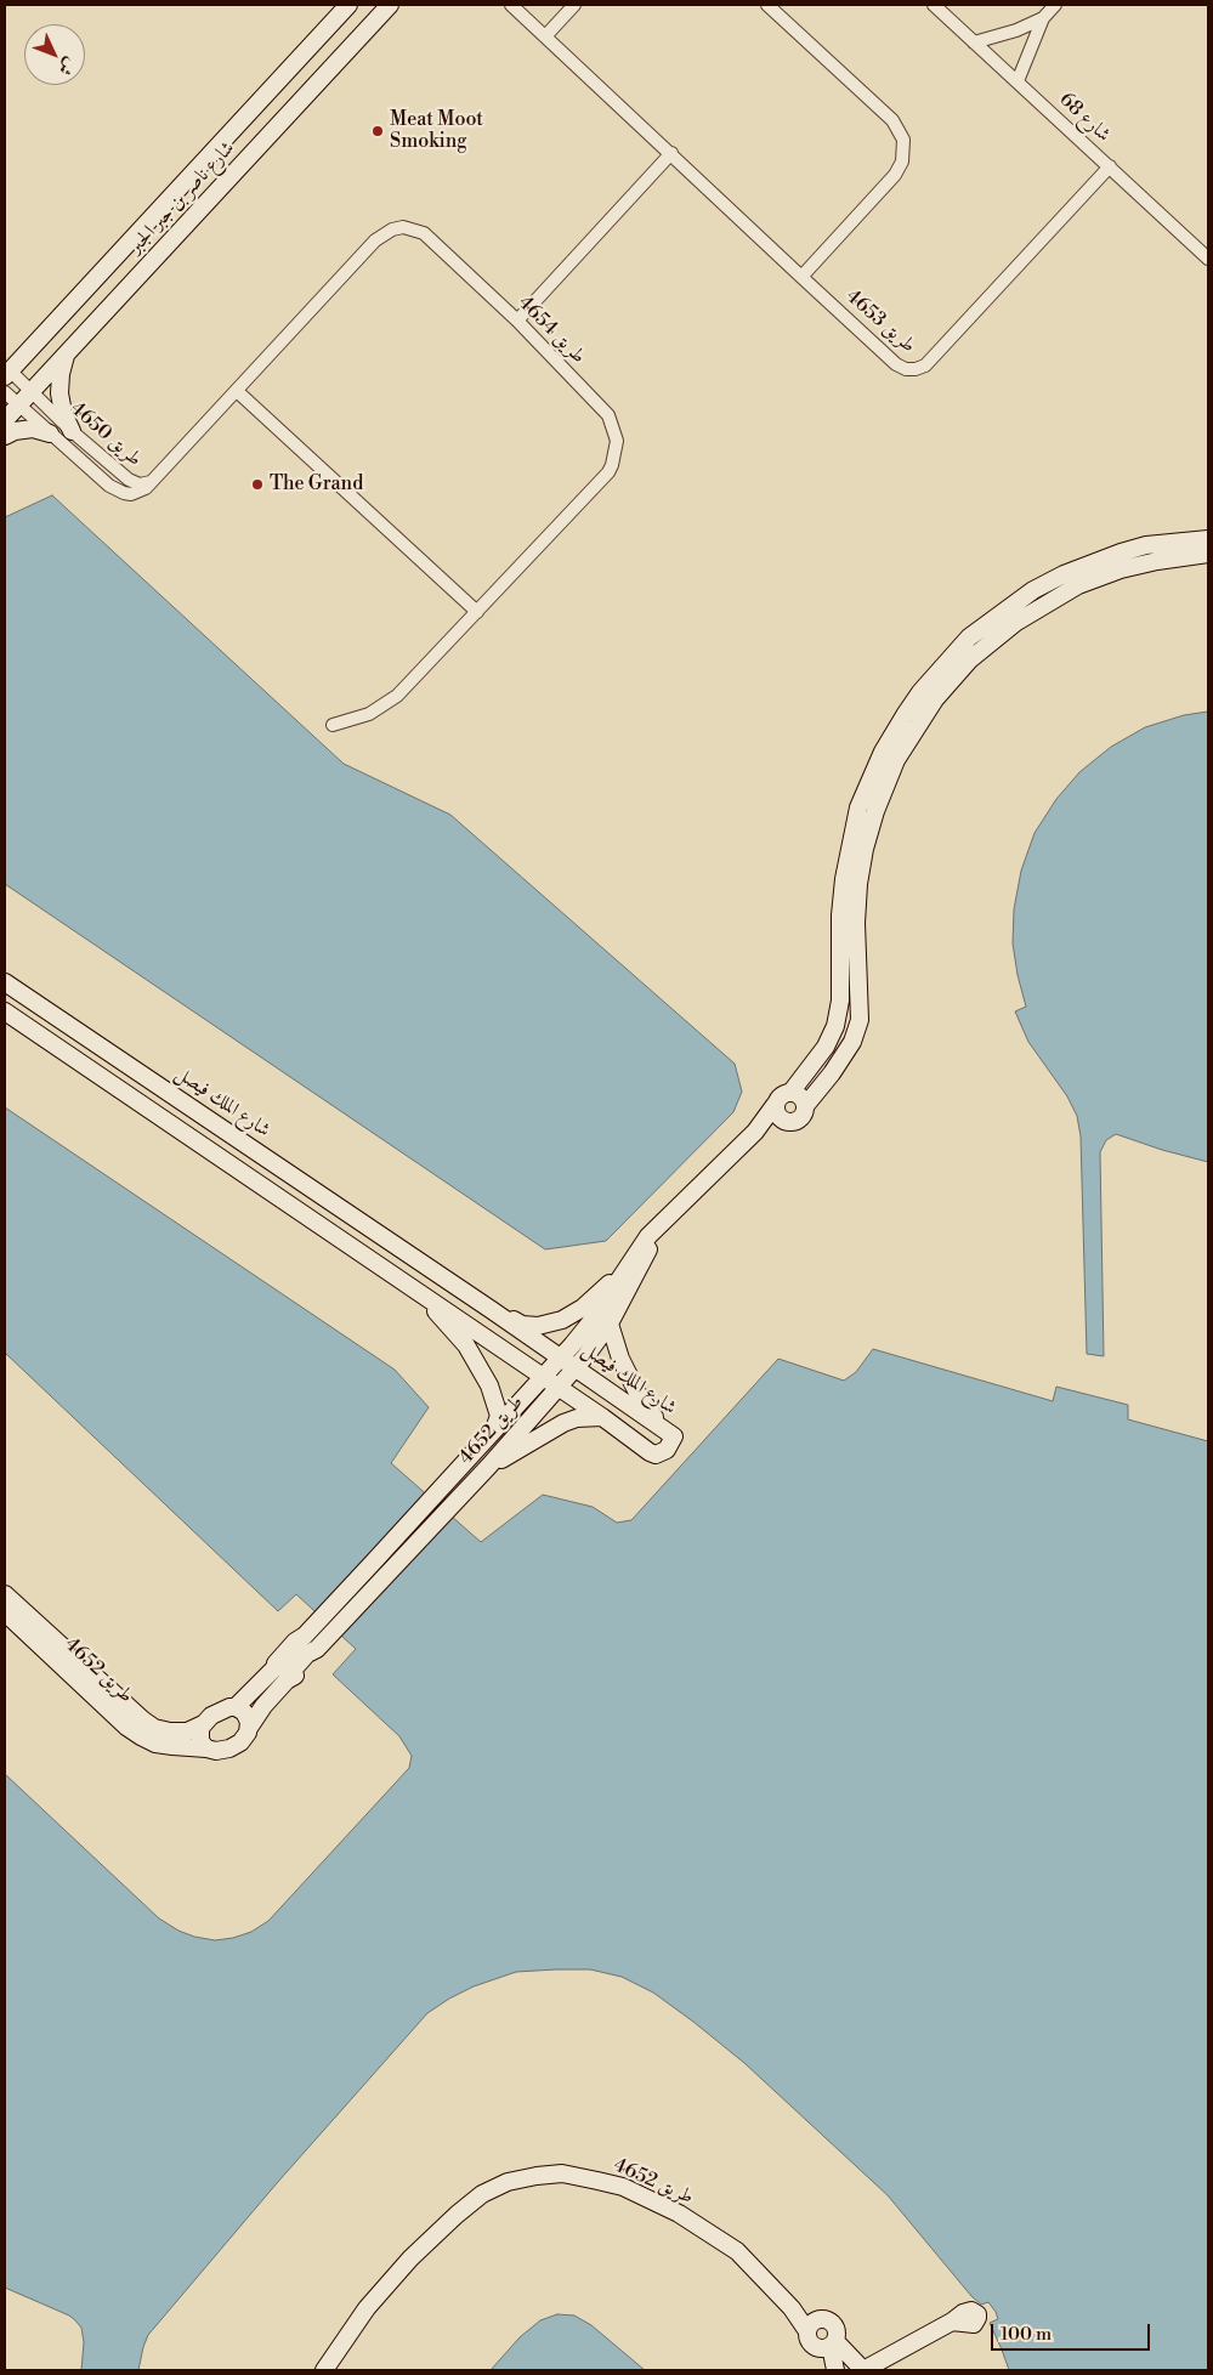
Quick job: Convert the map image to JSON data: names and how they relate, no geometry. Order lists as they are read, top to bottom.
{
  "streets": {
    "street": [
      "شارع 68",
      "شارع ناصر بن جبر الجبر",
      "طريق 4653",
      "طريق 4654",
      "طريق 4650",
      "شارع الملك فيصل",
      "طريق 4652"
    ]
  },
  "crossings": [
    ["شارع 68", "طريق 4653"],
    ["شارع ناصر بن جبر الجبر", "طريق 4650"],
    ["طريق 4654", "طريق 4650"],
    ["شارع الملك فيصل", "طريق 4652"]
  ],
  "places": ["Meat Moot Smoking", "The Grand"],
  "scale_bar": "100 m",
  "north": "bottom right"
}
